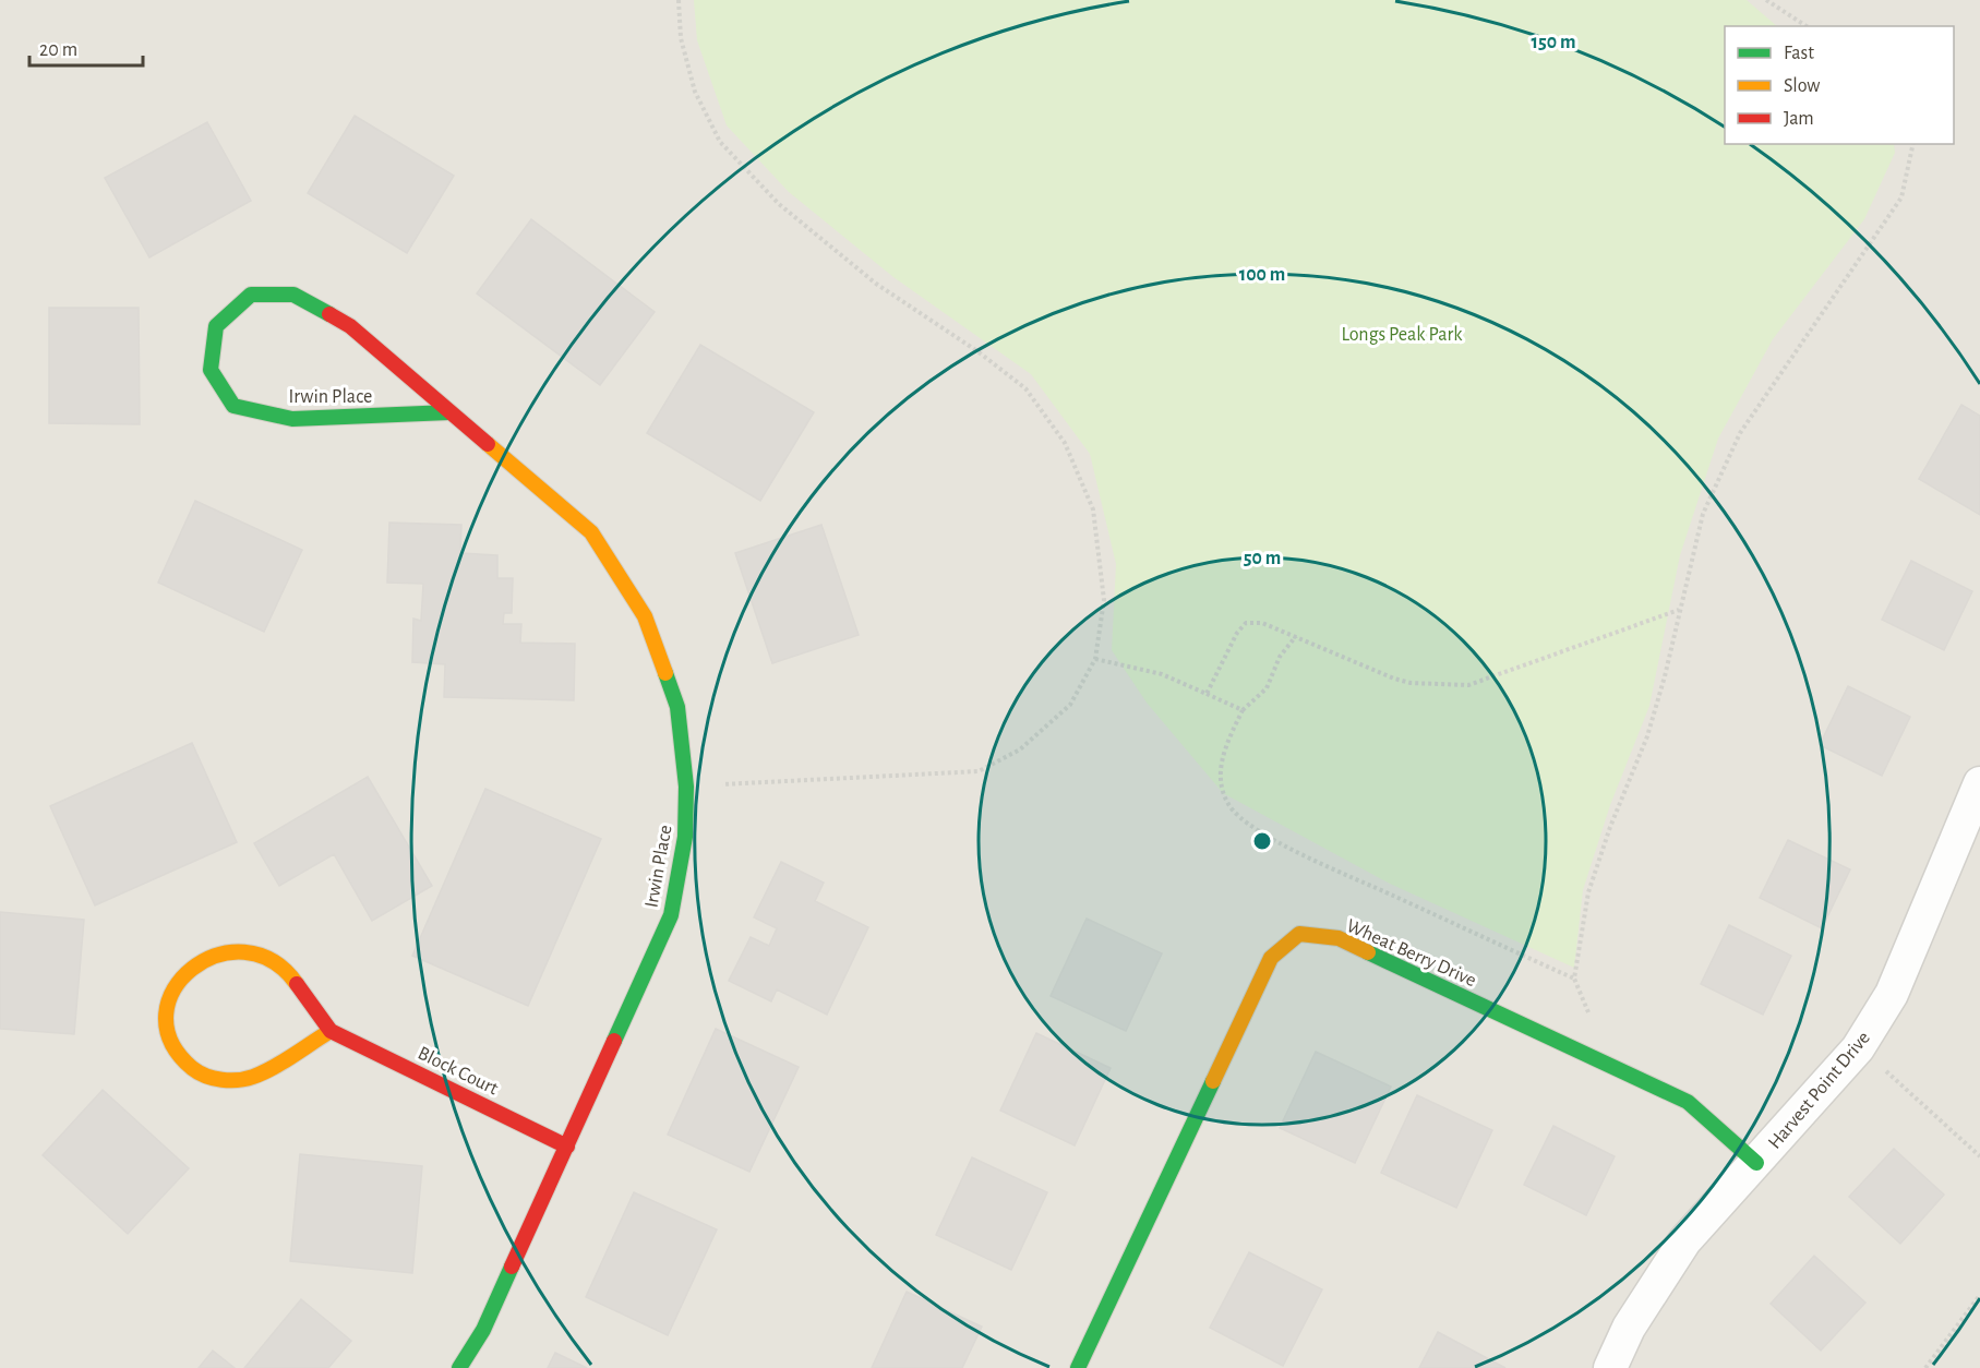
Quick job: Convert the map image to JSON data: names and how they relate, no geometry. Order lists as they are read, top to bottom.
{
  "streets": {
    "street": [
      "Irwin Place",
      "Wheat Berry Drive",
      "Block Court",
      "Harvest Point Drive"
    ]
  },
  "crossings": [
    ["Irwin Place", "Block Court"],
    ["Wheat Berry Drive", "Harvest Point Drive"]
  ],
  "parks": ["Longs Peak Park"],
  "legend": ["Fast", "Slow", "Jam"],
  "scale_bar": "20 m",
  "rings": ["150 m", "100 m", "50 m"]
}
